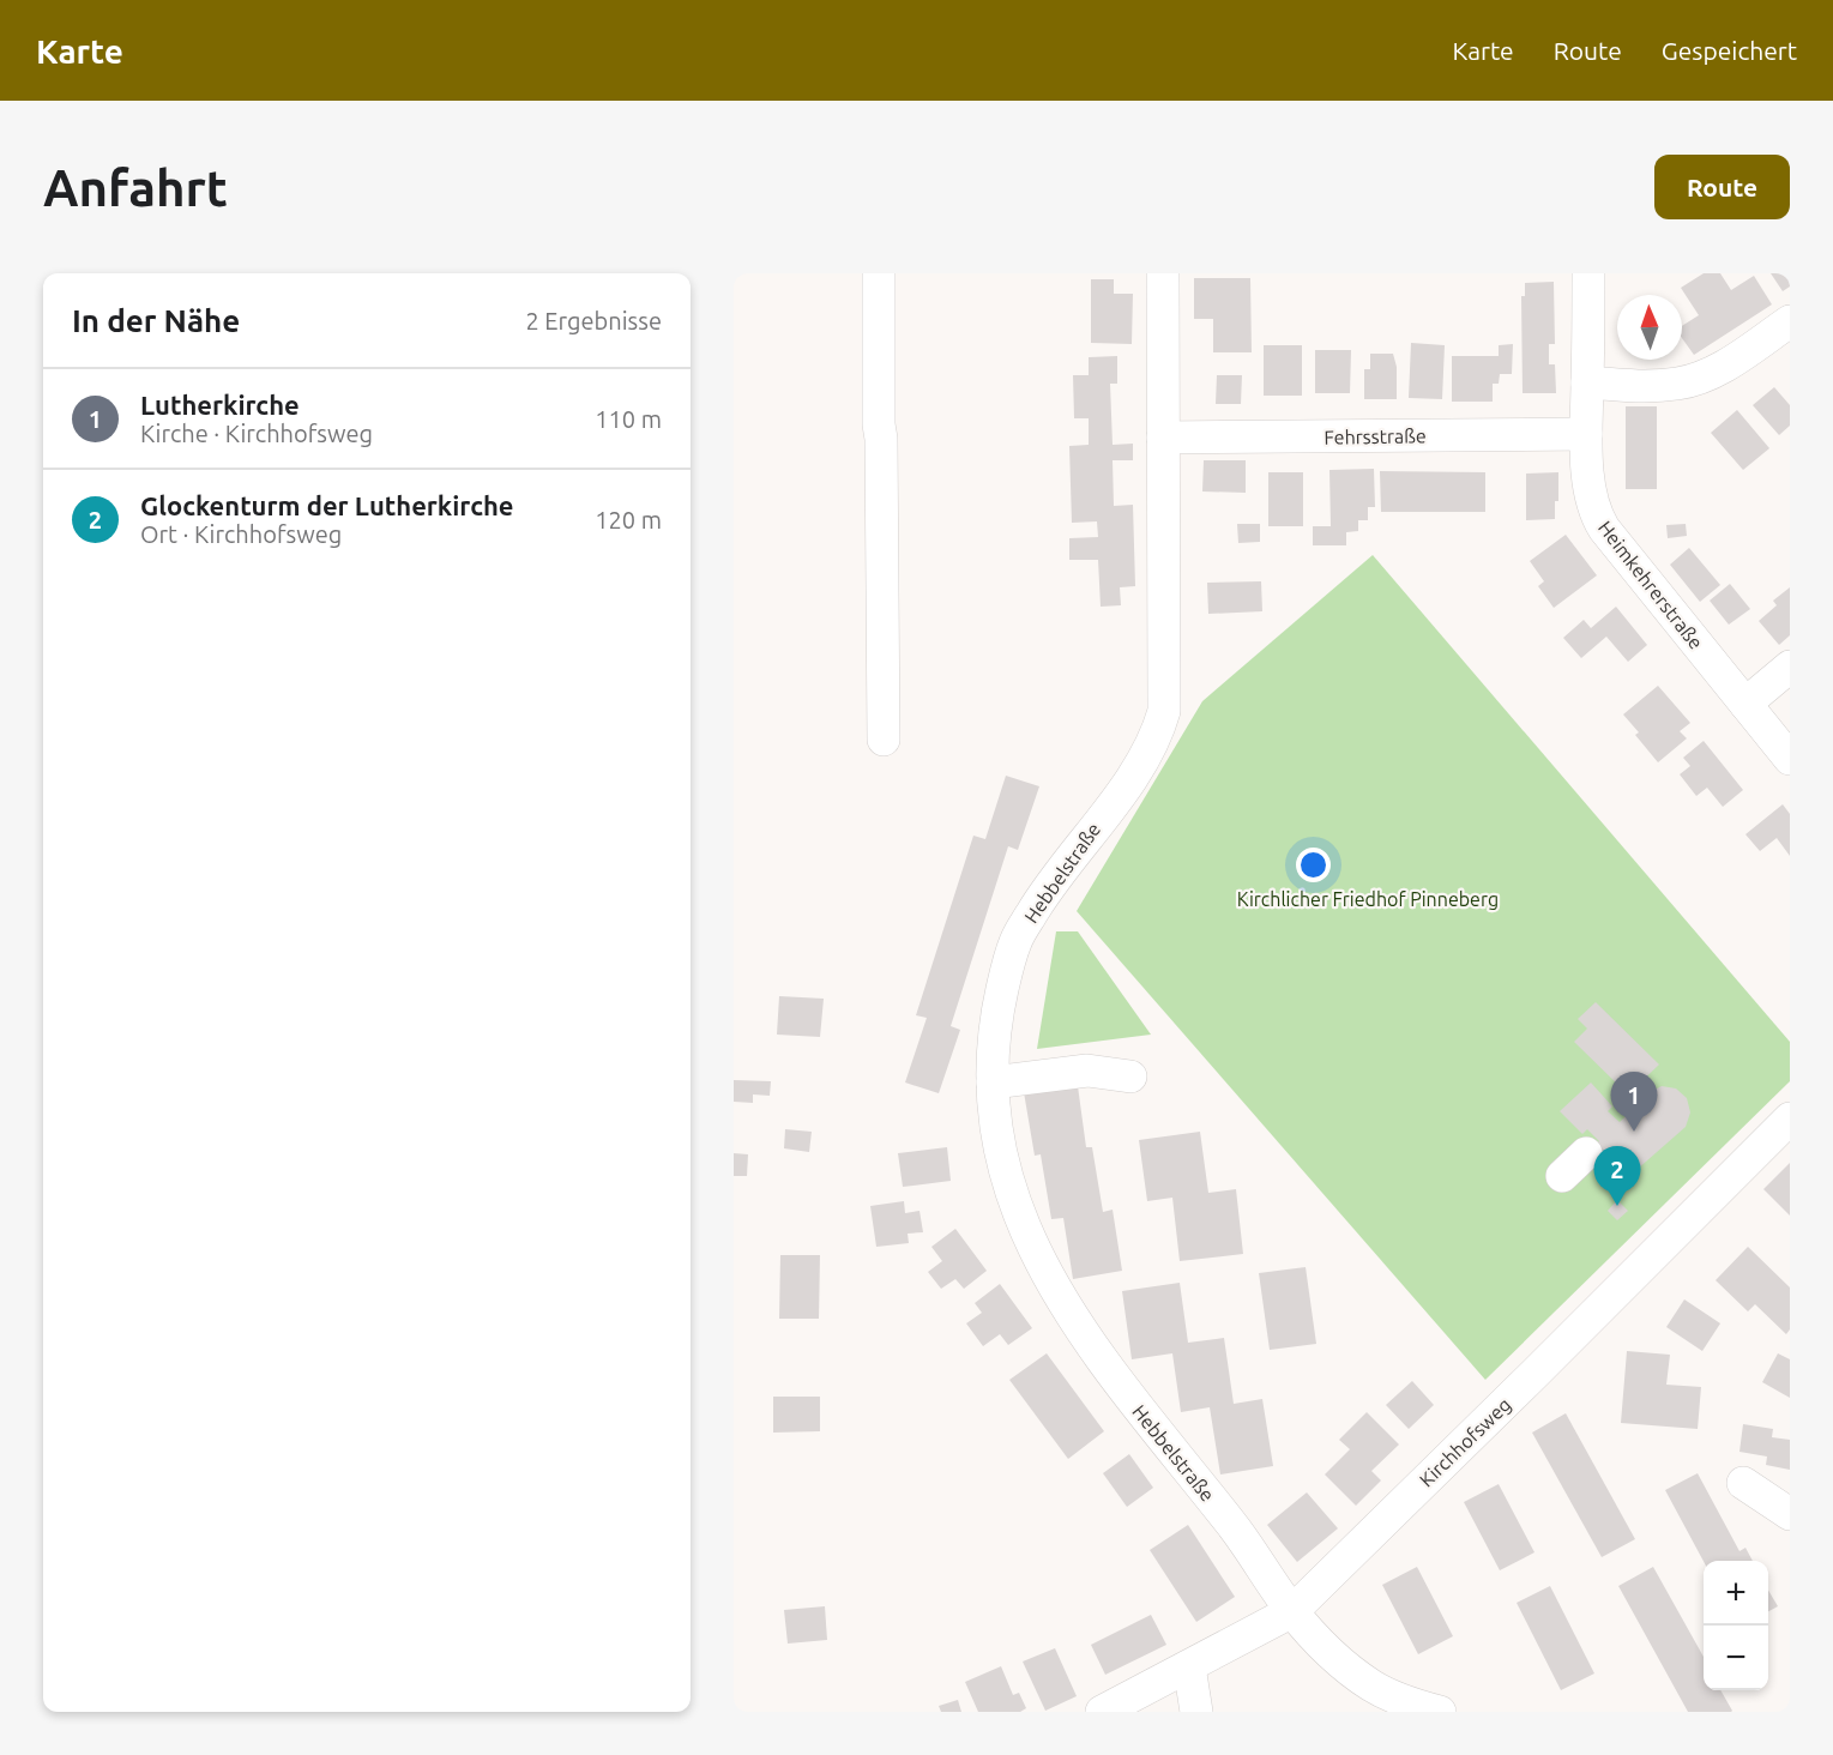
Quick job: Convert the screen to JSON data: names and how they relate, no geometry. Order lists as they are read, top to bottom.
{
  "streets": {
    "street": [
      "Fehrsstraße",
      "Heimkehrerstraße",
      "Hebbelstraße",
      "Kirchhofsweg"
    ]
  },
  "crossings": [
    ["Fehrsstraße", "Heimkehrerstraße"],
    ["Fehrsstraße", "Hebbelstraße"],
    ["Hebbelstraße", "Kirchhofsweg"]
  ],
  "parks": ["Kirchlicher Friedhof Pinneberg"],
  "north": "top",
  "page": {
    "header": "Karte",
    "nav": ["Karte", "Route", "Gespeichert"],
    "buttons": "Route",
    "title": "Anfahrt",
    "heading": ["In der Nähe", "2 Ergebnisse"],
    "list": [
      {
        "mark": "1",
        "name": "Lutherkirche",
        "note": "Kirche · Kirchhofsweg",
        "value": "110 m"
      },
      {
        "mark": "2",
        "name": "Glockenturm der Lutherkirche",
        "note": "Ort · Kirchhofsweg",
        "value": "120 m"
      }
    ],
    "pins": ["1", "2"],
    "map_buttons": ["+", "−"]
  }
}
